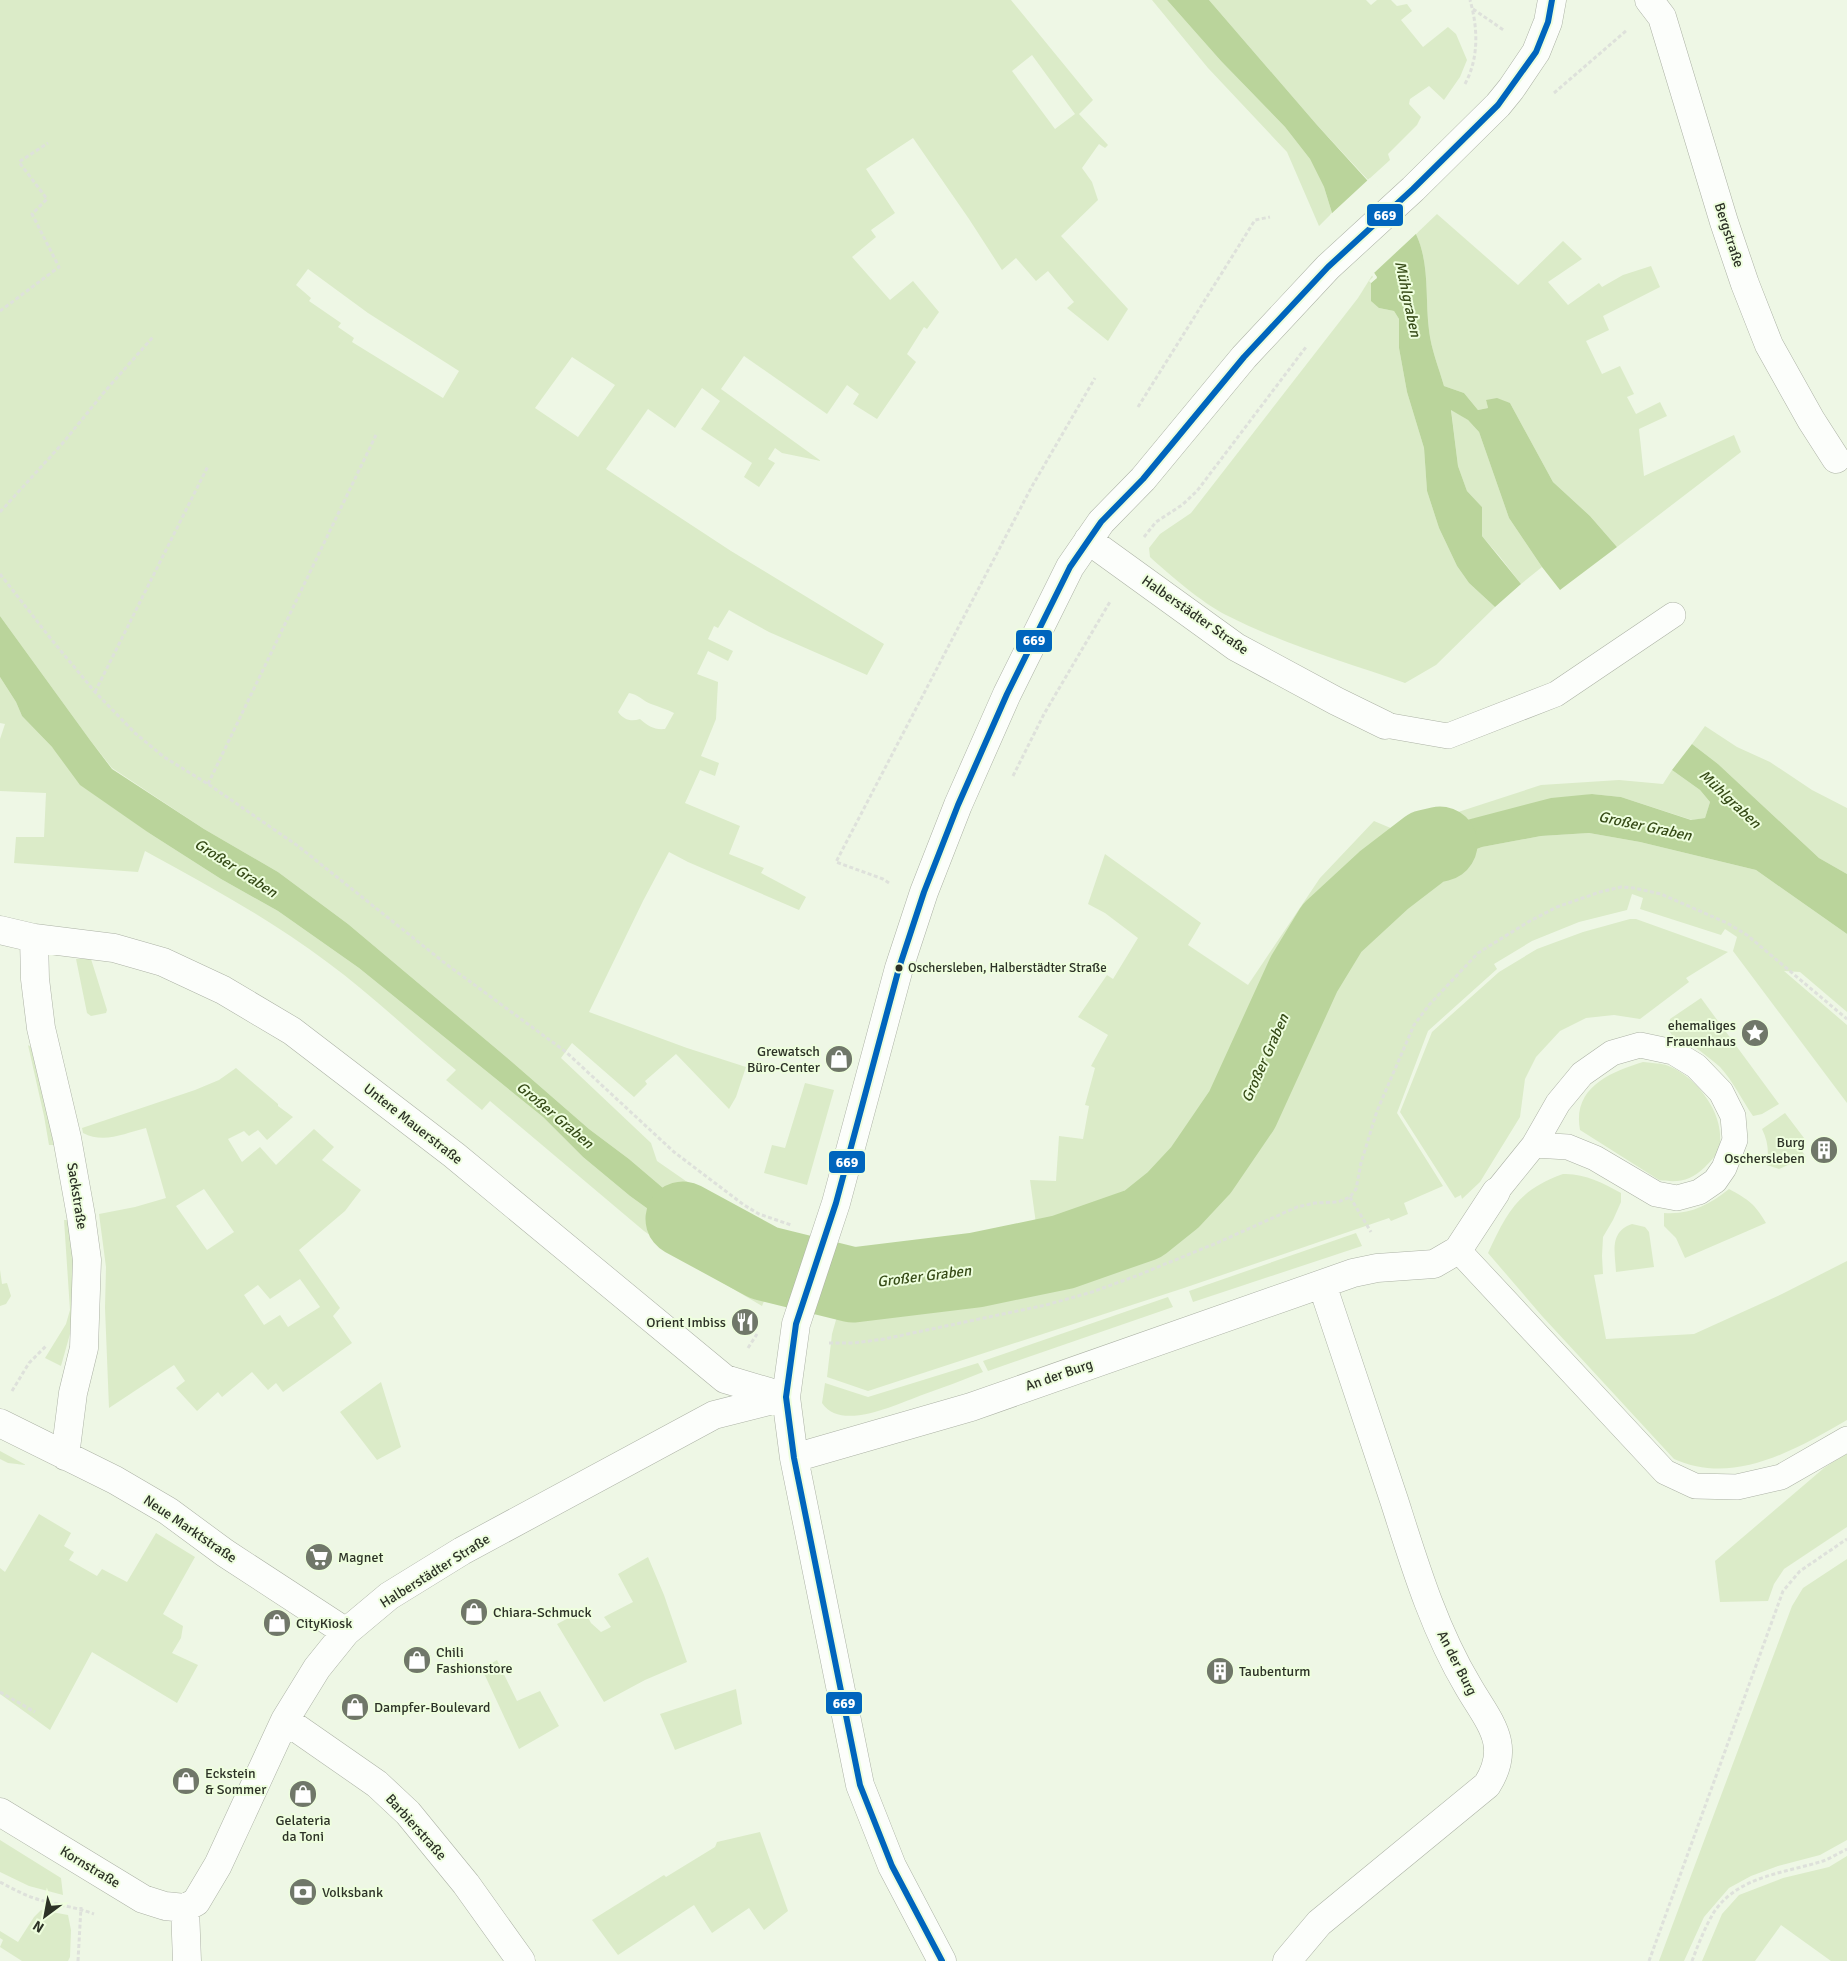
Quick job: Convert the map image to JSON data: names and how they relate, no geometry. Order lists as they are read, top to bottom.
{
  "streets": {
    "street": [
      "Bergstraße",
      "Halberstädter Straße",
      "Untere Mauerstraße",
      "Sackstraße",
      "An der Burg",
      "Neue Marktstraße",
      "Barbierstraße",
      "Kornstraße"
    ]
  },
  "crossings": [
    ["Halberstädter Straße", "Untere Mauerstraße"],
    ["Halberstädter Straße", "Neue Marktstraße"],
    ["Halberstädter Straße", "Barbierstraße"],
    ["Halberstädter Straße", "Kornstraße"],
    ["Untere Mauerstraße", "Sackstraße"],
    ["Sackstraße", "Neue Marktstraße"]
  ],
  "water": ["Mühlgraben", "Großer Graben"],
  "places": {
    "other": ["Oschersleben, Halberstädter Straße"],
    "place": ["ehemaliges Frauenhaus"],
    "shop": [
      "Grewatsch Büro-Center",
      "Chiara-Schmuck",
      "CityKiosk",
      "Chili Fashionstore",
      "Dampfer-Boulevard",
      "Eckstein & Sommer",
      "Gelateria da Toni"
    ],
    "building": ["Burg Oschersleben", "Taubenturm"],
    "restaurant": ["Orient Imbiss"],
    "supermarket": ["Magnet"],
    "bank": ["Volksbank"]
  },
  "lines": ["transit line 669"],
  "north": "bottom left"
}
